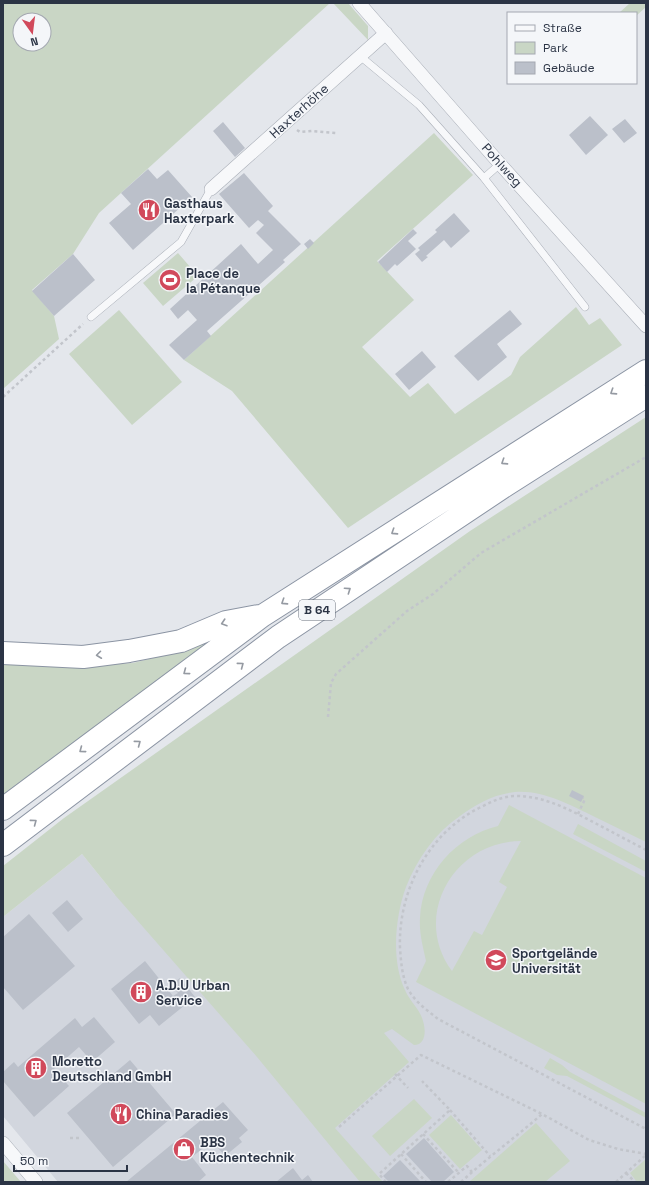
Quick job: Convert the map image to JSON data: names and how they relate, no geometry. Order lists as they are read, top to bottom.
{
  "streets": {
    "highway": ["B 64"],
    "street": ["Haxterhöhe", "Pohlweg"]
  },
  "crossings": [
    ["Haxterhöhe", "Pohlweg"]
  ],
  "places": {
    "restaurant": ["Gasthaus Haxterpark", "China Paradies"],
    "sports": ["Place de la Pétanque"],
    "school or university": ["Sportgelände Universität"],
    "building": ["A.D.U Urban Service", "Moretto Deutschland GmbH"],
    "shop": ["BBS Küchentechnik"]
  },
  "legend": ["Straße", "Park", "Gebäude"],
  "scale_bar": "50 m",
  "north": "bottom"
}
